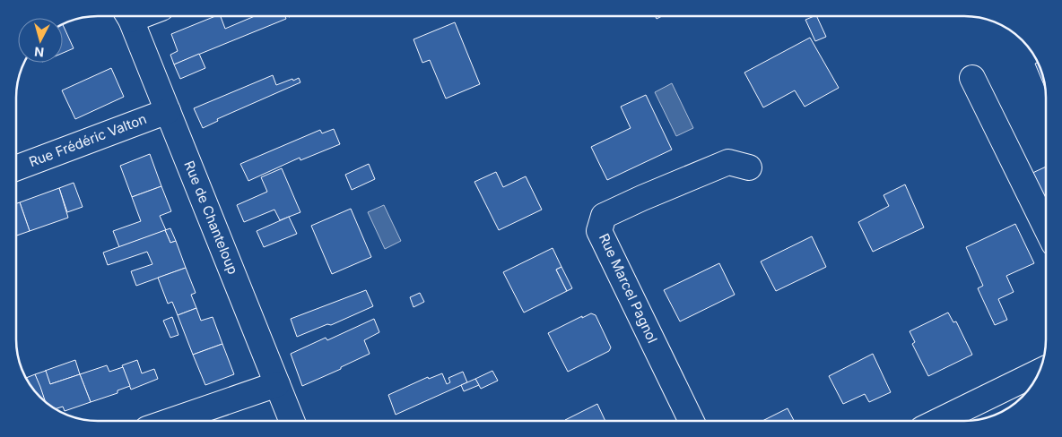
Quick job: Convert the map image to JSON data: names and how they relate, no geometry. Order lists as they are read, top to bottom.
{
  "streets": {
    "street": ["Rue Frédéric Valton", "Rue de Chanteloup", "Rue Marcel Pagnol"]
  },
  "crossings": [
    ["Rue Frédéric Valton", "Rue de Chanteloup"]
  ],
  "north": "bottom"
}
